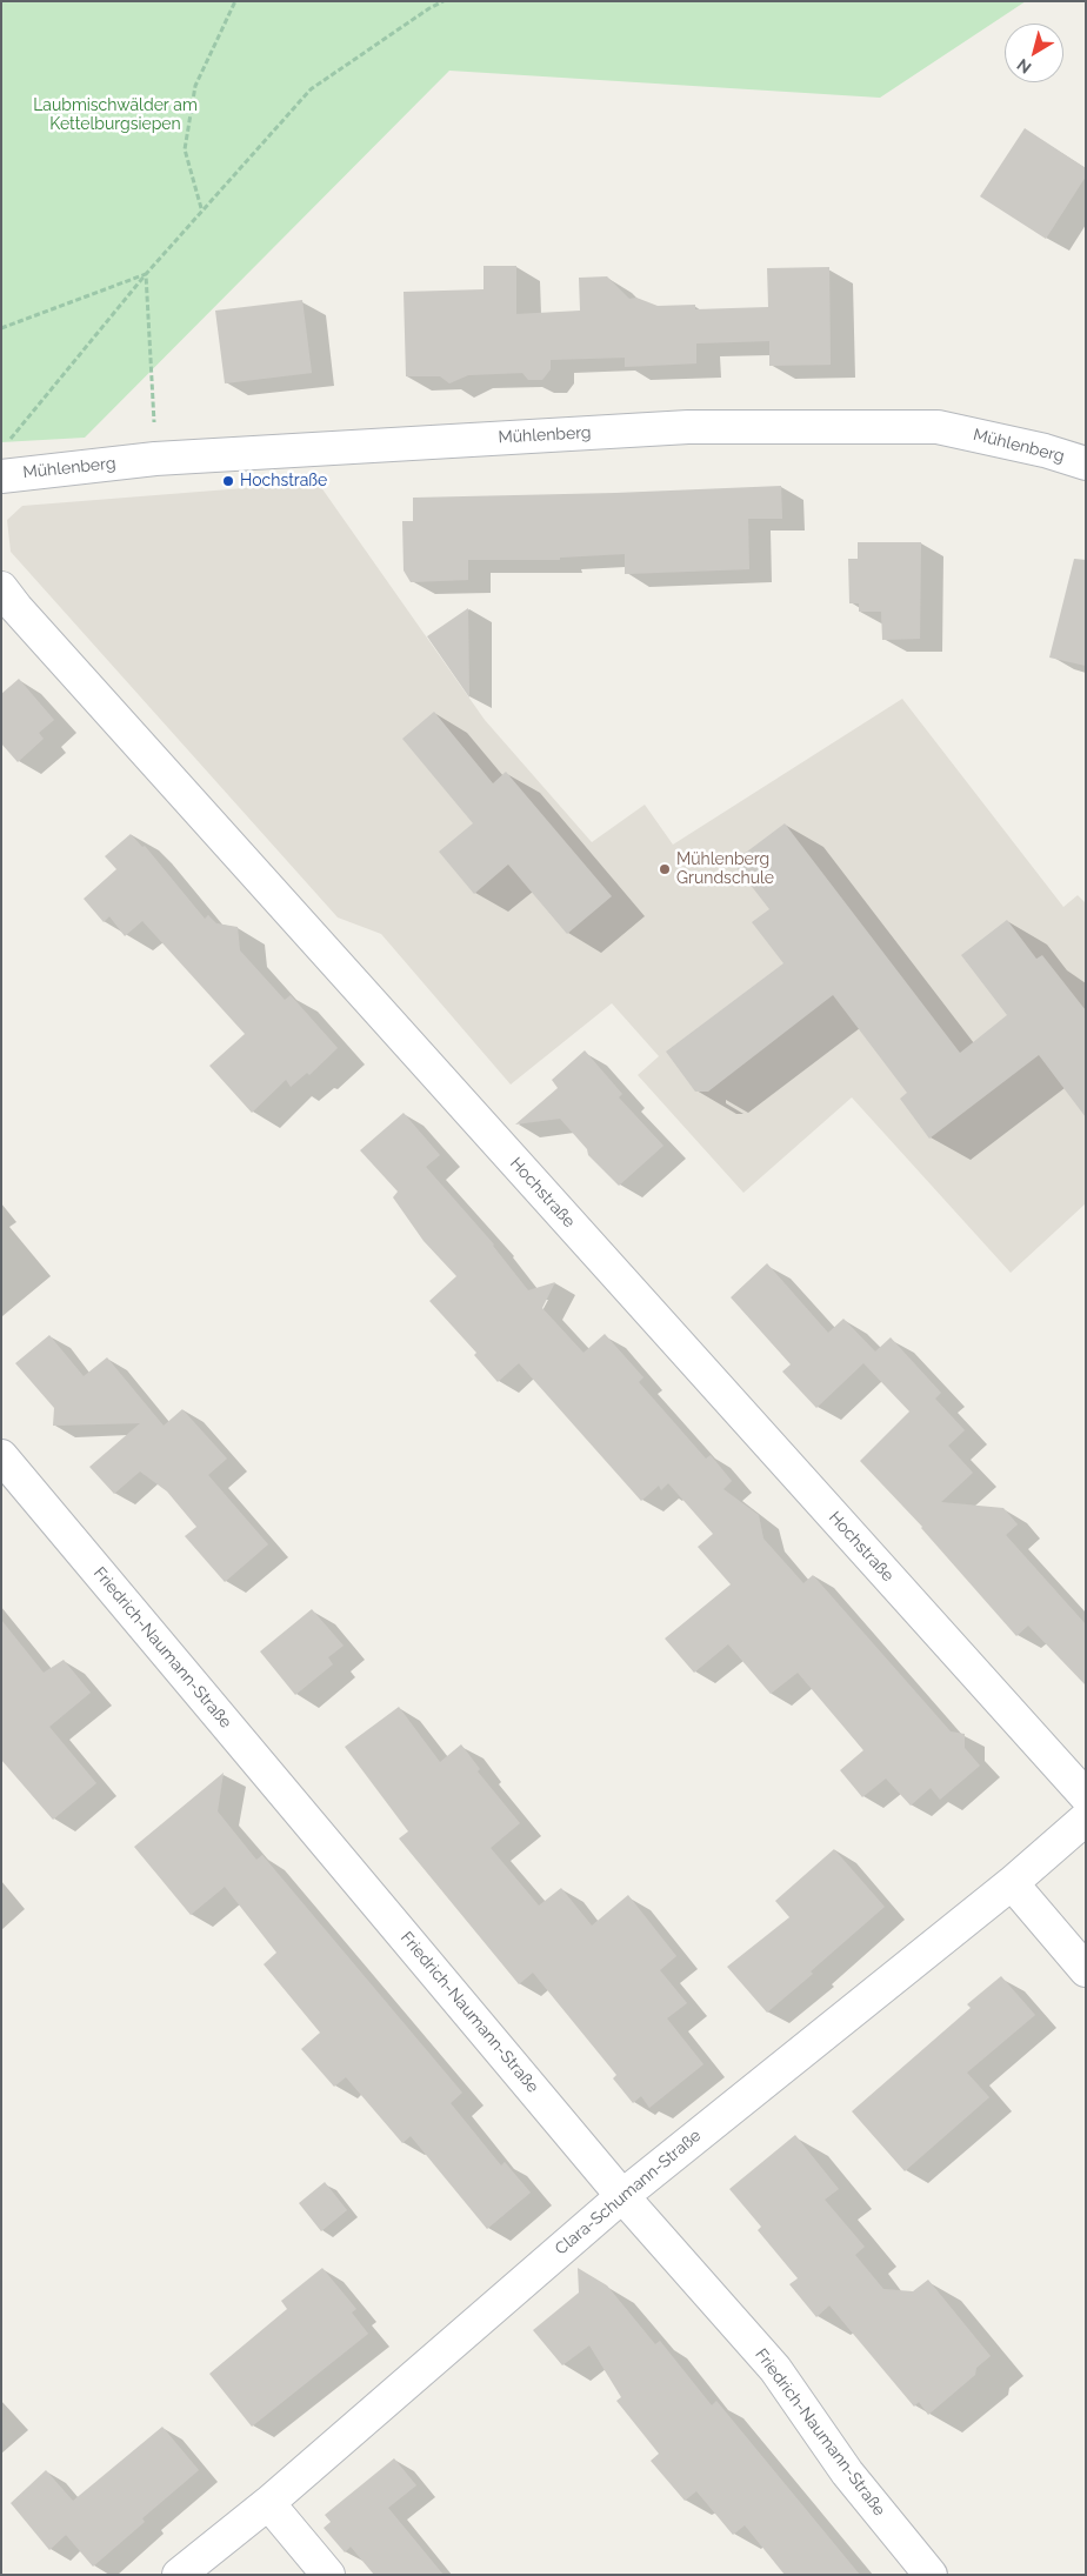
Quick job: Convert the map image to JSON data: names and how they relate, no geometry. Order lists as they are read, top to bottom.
{
  "streets": {
    "street": [
      "Mühlenberg",
      "Hochstraße",
      "Friedrich-Naumann-Straße",
      "Clara-Schumann-Straße"
    ]
  },
  "crossings": [
    ["Friedrich-Naumann-Straße", "Clara-Schumann-Straße"]
  ],
  "parks": ["Laubmischwälder am Kettelburgsiepen"],
  "places": ["Hochstraße", "Mühlenberg Grundschule"],
  "north": "bottom left"
}
